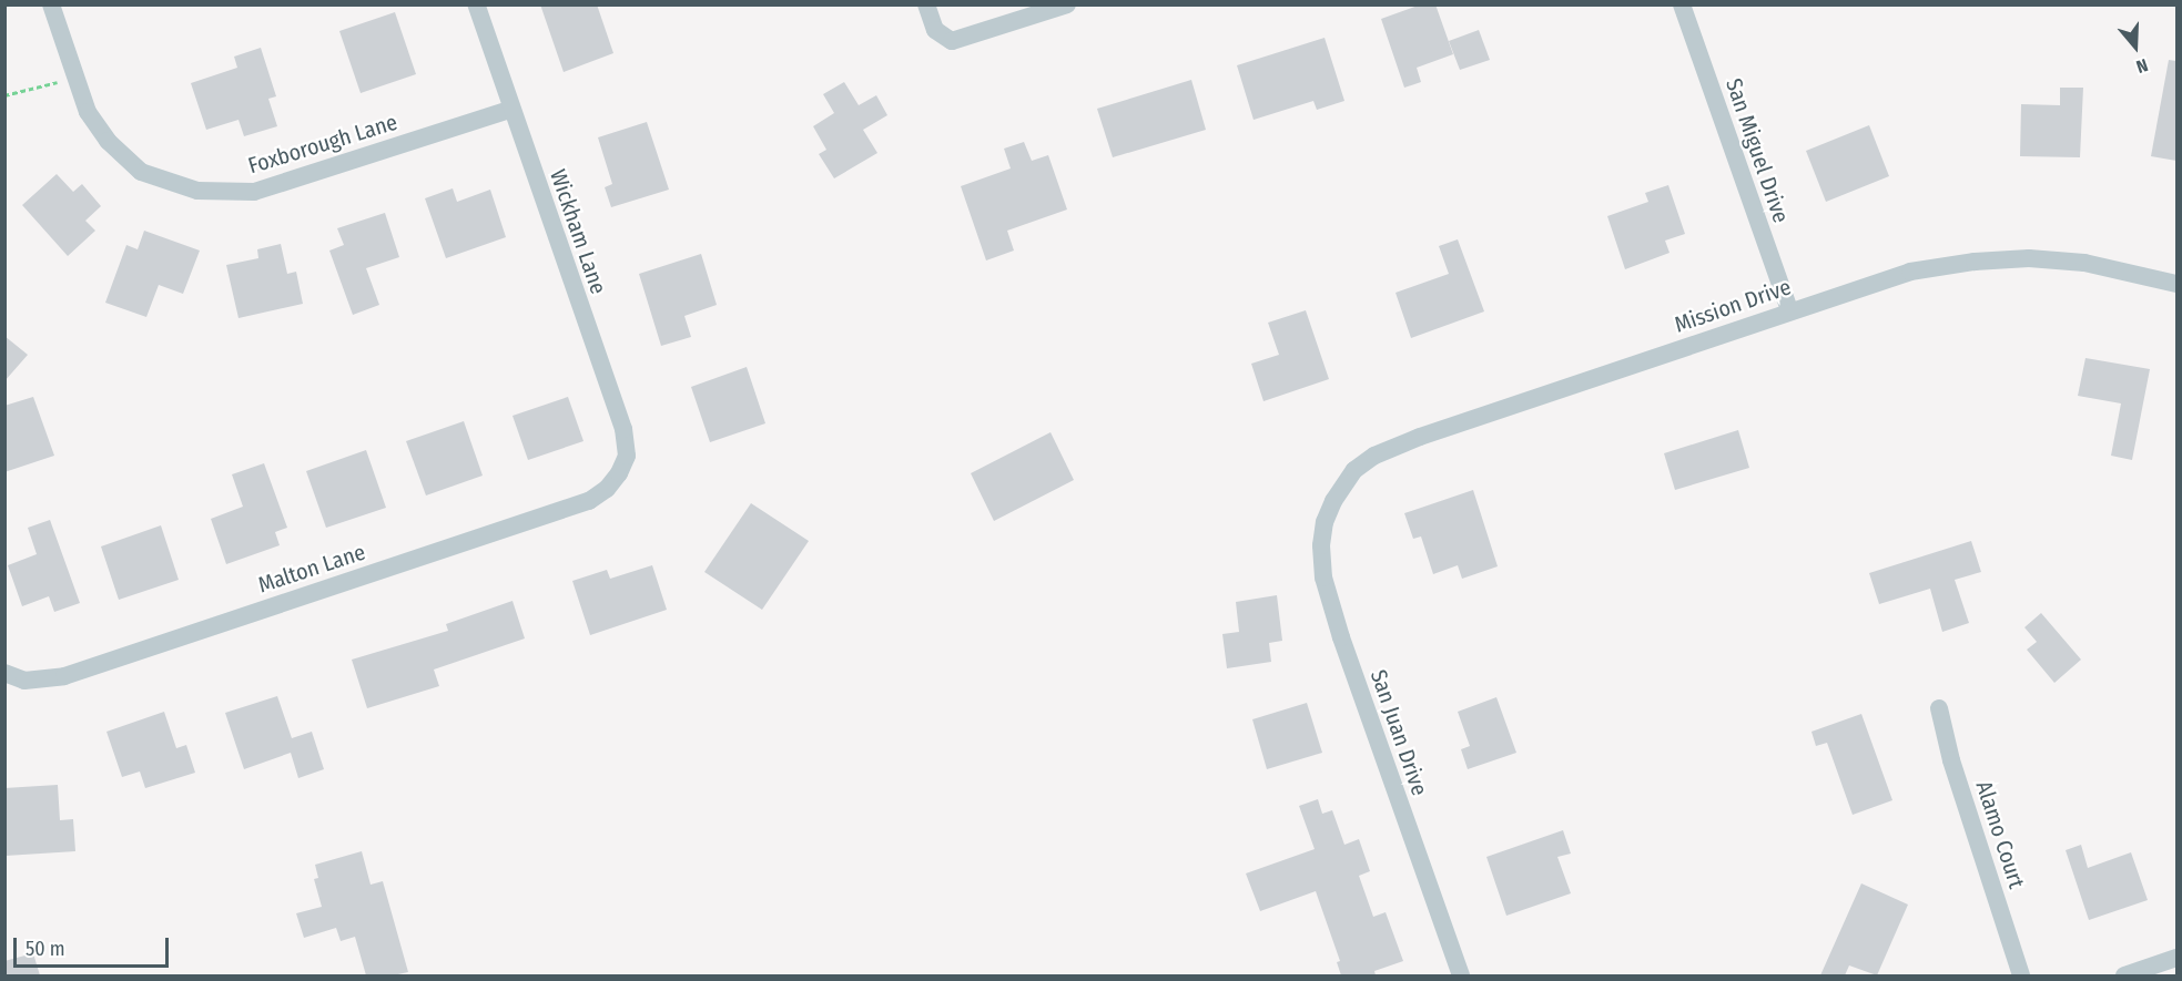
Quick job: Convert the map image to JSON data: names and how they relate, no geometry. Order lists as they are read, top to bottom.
{
  "streets": {
    "street": [
      "Foxborough Lane",
      "San Miguel Drive",
      "Wickham Lane",
      "Mission Drive",
      "Malton Lane",
      "San Juan Drive",
      "Alamo Court"
    ]
  },
  "crossings": [
    ["Foxborough Lane", "Wickham Lane"],
    ["San Miguel Drive", "Mission Drive"],
    ["Wickham Lane", "Malton Lane"],
    ["Mission Drive", "San Juan Drive"]
  ],
  "scale_bar": "50 m",
  "north": "bottom"
}
